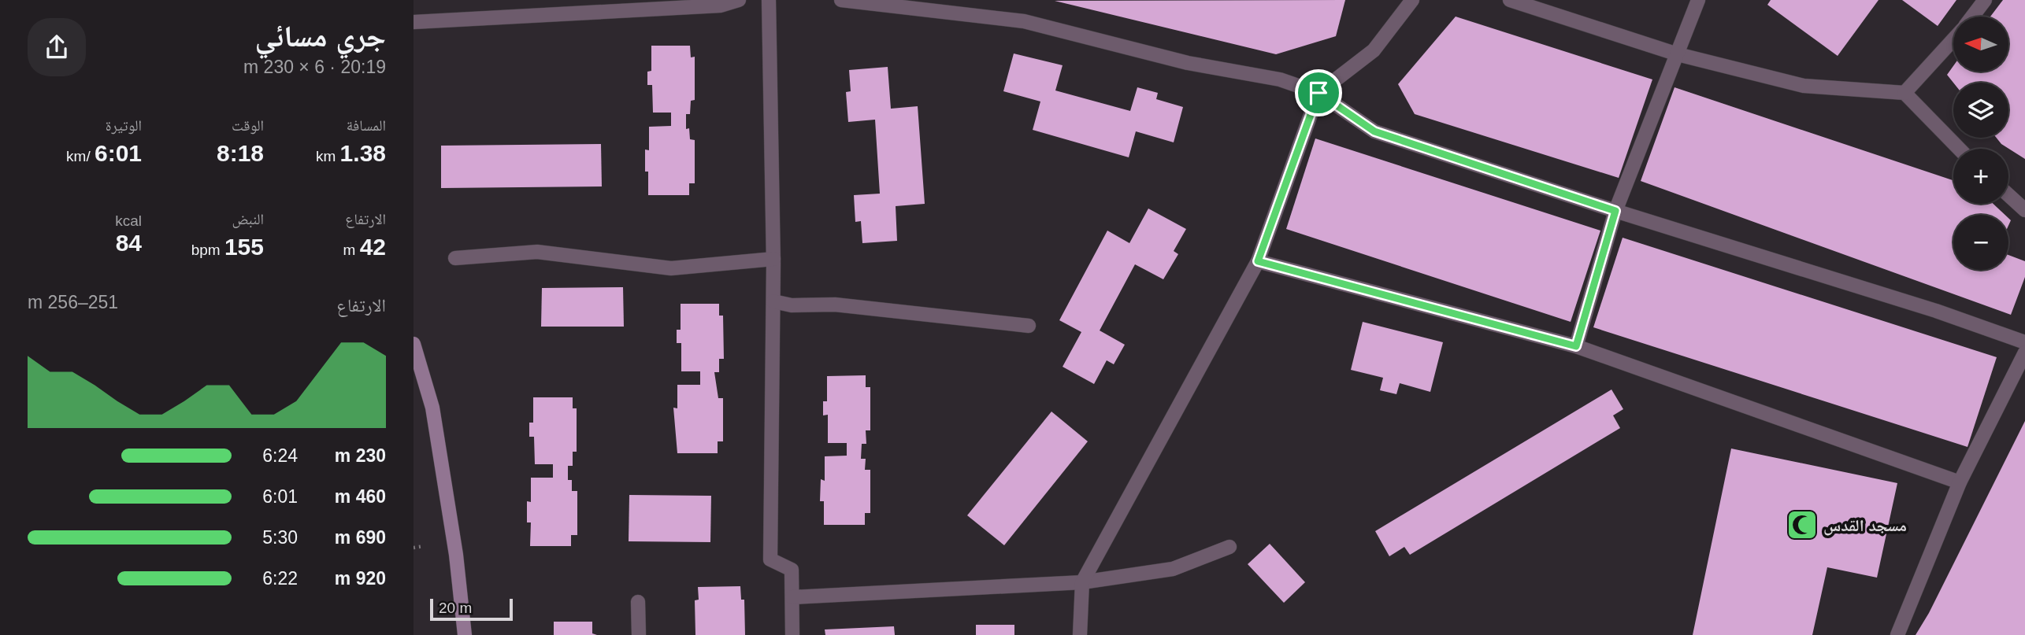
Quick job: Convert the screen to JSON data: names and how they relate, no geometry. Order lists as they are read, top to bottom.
{
  "places": {
    "mosque": ["مسجد القدس"]
  },
  "scale_bar": "20 m",
  "north": "left",
  "page": {
    "heading": ["جري مسائي", "20:19 · 6 × 230 m"],
    "map_buttons": ["+", "−"],
    "stats": [
      ["المسافة", "1.38 km"],
      ["الوقت", "8:18"],
      ["الوتيرة", "6:01 /km"],
      ["الارتفاع", "42 m"],
      ["النبض", "155 bpm"],
      ["kcal", "84"]
    ],
    "chart": ["الارتفاع", "251–256 m"],
    "list": [
      {
        "name": "230 m",
        "note": "6:24"
      },
      {
        "name": "460 m",
        "note": "6:01"
      },
      {
        "name": "690 m",
        "note": "5:30"
      },
      {
        "name": "920 m",
        "note": "6:22"
      }
    ],
    "scale": "20 m"
  }
}
